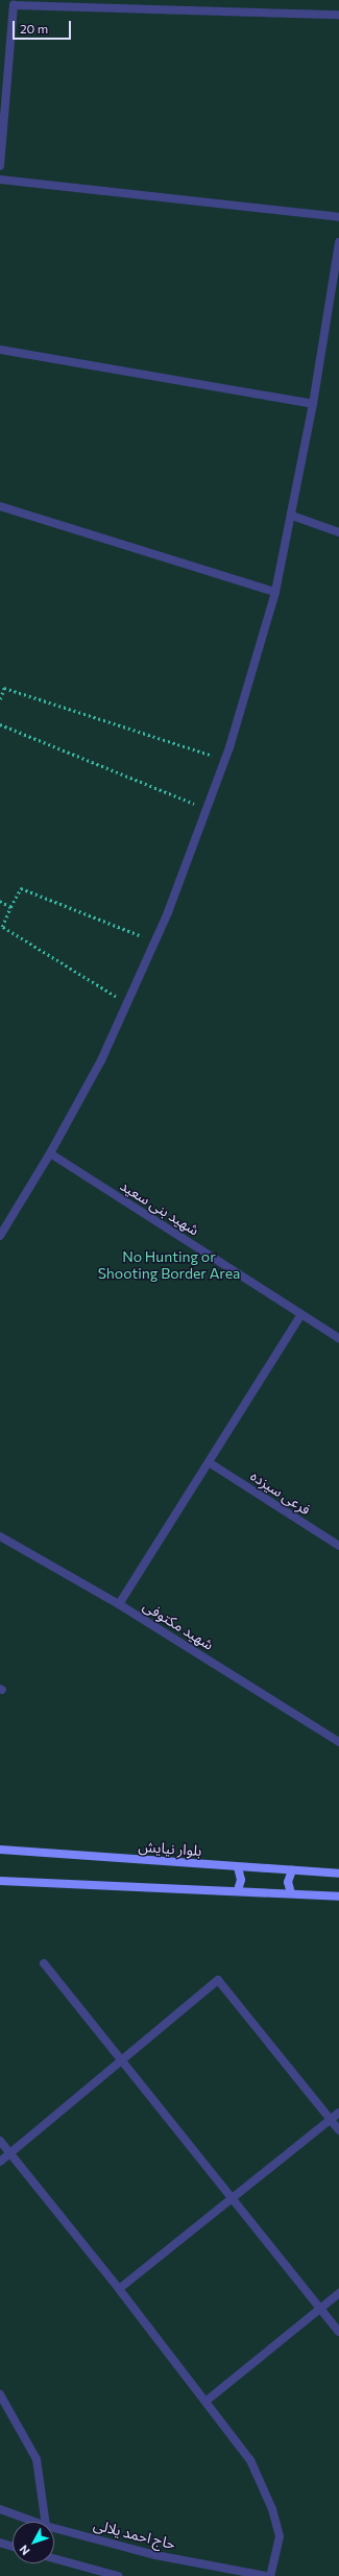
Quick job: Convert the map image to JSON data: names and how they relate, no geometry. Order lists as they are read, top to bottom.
{
  "streets": {
    "main road": ["بلوار نیایش"],
    "street": [
      "شهید بنی سعید",
      "فرعی سیزده",
      "شهید مکتوفی",
      "حاج احمد یلالی"
    ]
  },
  "parks": ["No Hunting or Shooting Border Area"],
  "scale_bar": "20 m",
  "north": "bottom left"
}
